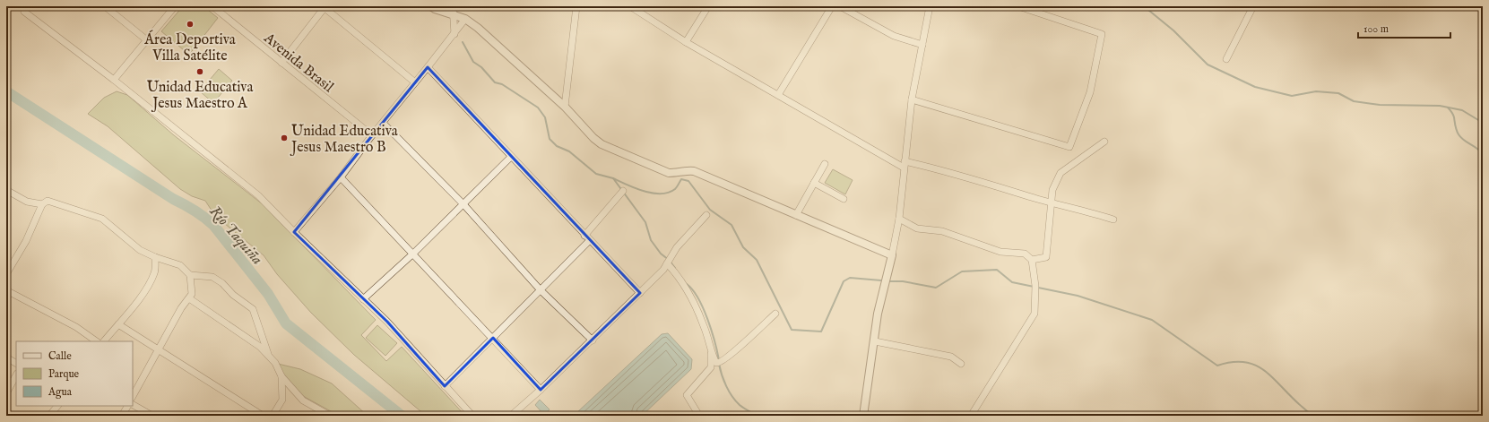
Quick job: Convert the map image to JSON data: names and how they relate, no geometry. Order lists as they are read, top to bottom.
{
  "streets": {
    "street": ["Avenida Brasil"]
  },
  "water": ["Río Taquiña"],
  "places": ["Área Deportiva Villa Satélite", "Unidad Educativa Jesus Maestro A", "Unidad Educativa Jesus Maestro B"],
  "legend": ["Calle", "Parque", "Agua"],
  "scale_bar": "100 m"
}
